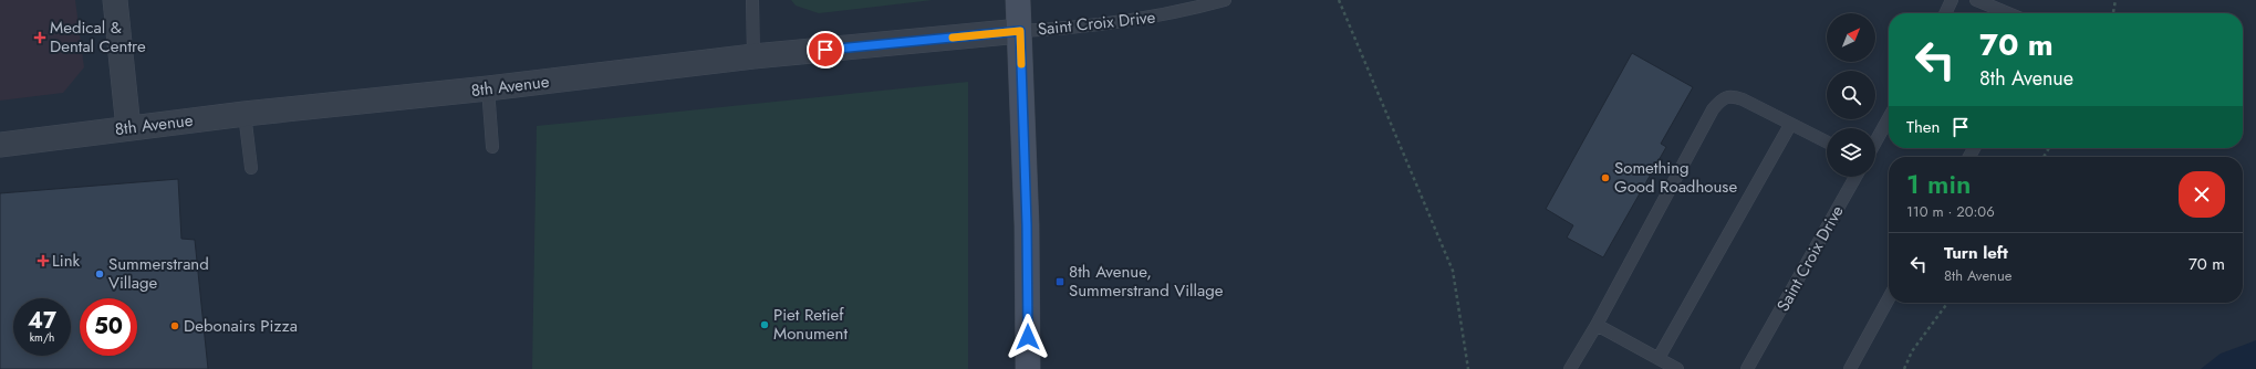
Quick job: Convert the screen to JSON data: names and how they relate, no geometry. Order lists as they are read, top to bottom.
{
  "streets": {
    "street": ["8th Avenue"],
    "lane": ["Saint Croix Drive"]
  },
  "crossings": [
    ["Saint Croix Drive", "8th Avenue"]
  ],
  "places": {
    "health": ["Medical & Dental Centre", "Link"],
    "other": [
      "Something Good Roadhouse",
      "Summerstrand Village",
      "Piet Retief Monument",
      "Debonairs Pizza"
    ],
    "transit": ["8th Avenue, Summerstrand Village"]
  },
  "north": "top right",
  "page": {
    "turn": ["70 m", "8th Avenue"],
    "then": "Then",
    "heading": ["1 min", "110 m · 20:06"],
    "list": [
      {
        "name": "Turn left",
        "note": "8th Avenue",
        "value": "70 m"
      }
    ],
    "speed": "47 km/h",
    "limit": "50"
  }
}
